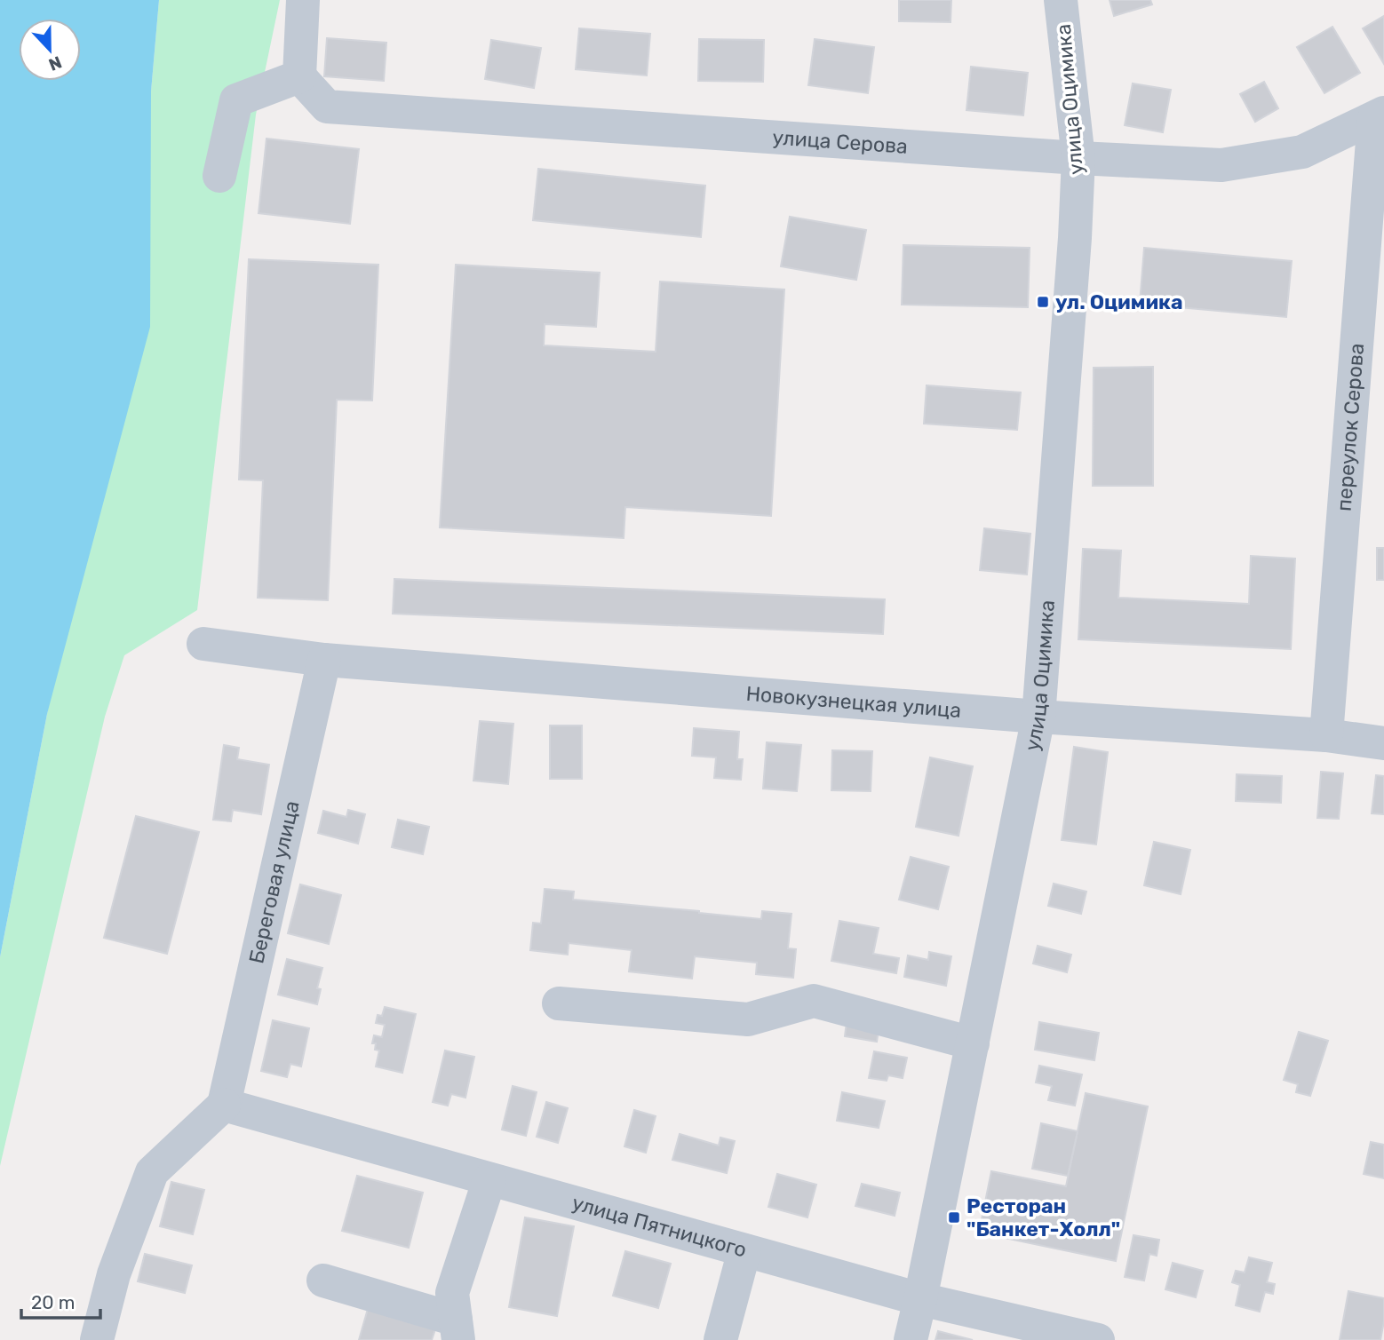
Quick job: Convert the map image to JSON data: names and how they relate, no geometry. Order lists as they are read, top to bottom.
{
  "streets": {
    "street": [
      "улица Оцимика",
      "улица Серова",
      "переулок Серова",
      "Новокузнецкая улица",
      "Береговая улица",
      "улица Пятницкого"
    ]
  },
  "crossings": [
    ["улица Оцимика", "улица Серова"],
    ["улица Оцимика", "Новокузнецкая улица"],
    ["улица Оцимика", "улица Пятницкого"],
    ["улица Серова", "переулок Серова"],
    ["переулок Серова", "Новокузнецкая улица"],
    ["Новокузнецкая улица", "Береговая улица"],
    ["Береговая улица", "улица Пятницкого"]
  ],
  "places": {
    "transit": ["ул. Оцимика", "Ресторан \"Банкет-Холл\""]
  },
  "scale_bar": "20 m",
  "north": "bottom"
}
